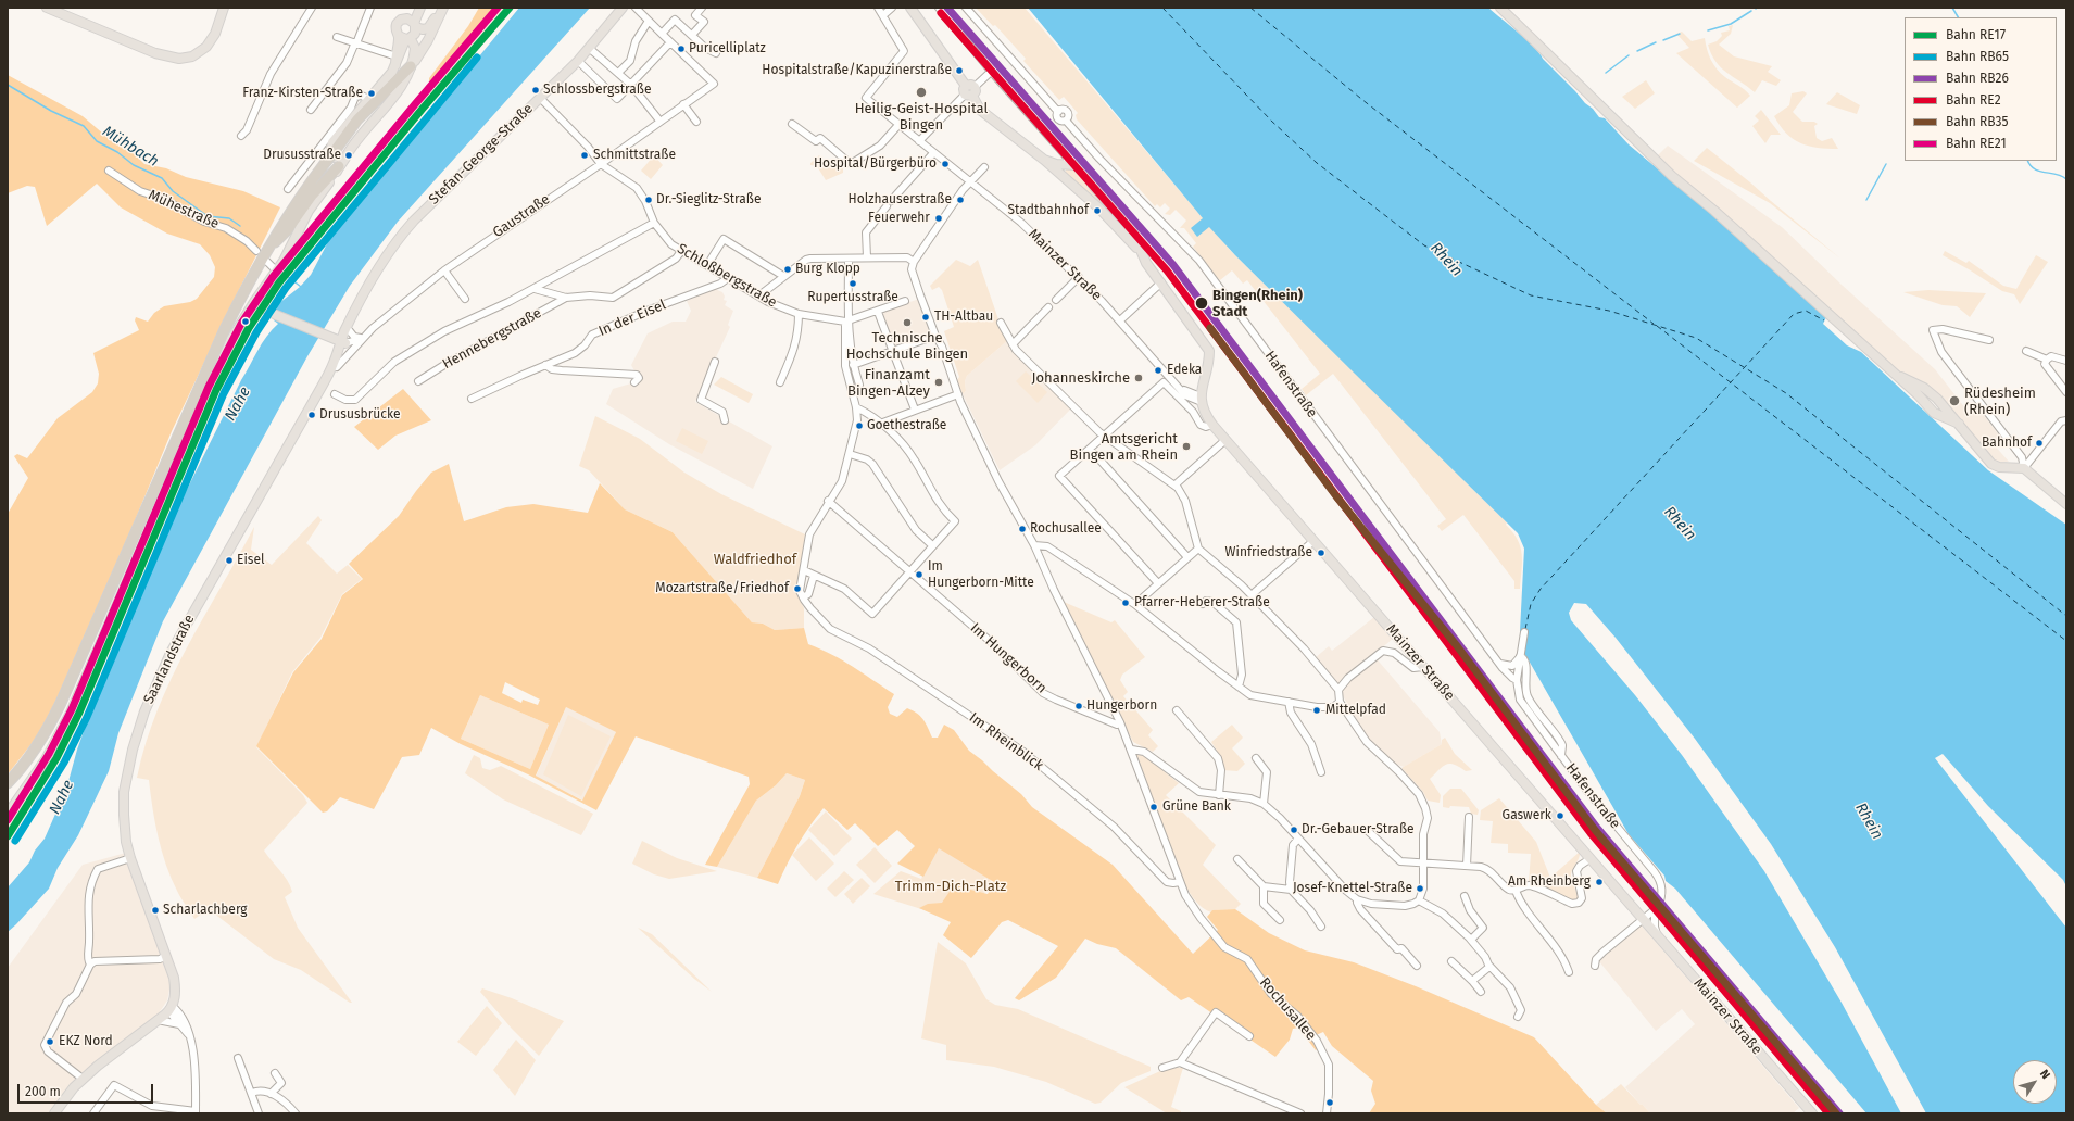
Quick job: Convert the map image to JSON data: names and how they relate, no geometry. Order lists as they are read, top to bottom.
{
  "streets": {
    "main road": ["Stefan-George-Straße", "Mainzer Straße", "Saarlandstraße"],
    "street": [
      "Mühestraße",
      "Gaustraße",
      "Schloßbergstraße",
      "In der Eisel",
      "Hennebergstraße",
      "Hafenstraße",
      "Im Hungerborn",
      "Im Rheinblick",
      "Rochusallee"
    ]
  },
  "crossings": [
    ["Stefan-George-Straße", "Schloßbergstraße"],
    ["Stefan-George-Straße", "Saarlandstraße"],
    ["Gaustraße", "Schloßbergstraße"],
    ["Gaustraße", "Saarlandstraße"],
    ["Mainzer Straße", "Hafenstraße"],
    ["Schloßbergstraße", "In der Eisel"],
    ["Im Hungerborn", "Rochusallee"],
    ["Im Rheinblick", "Rochusallee"]
  ],
  "water": ["Mühbach", "Rhein", "Nahe"],
  "parks": ["Waldfriedhof", "Trimm-Dich-Platz"],
  "places": [
    "Puricelliplatz",
    "Hospitalstraße/Kapuzinerstraße",
    "Schlossbergstraße",
    "Heilig-Geist-Hospital Bingen",
    "Franz-Kirsten-Straße",
    "Drususstraße",
    "Schmittstraße",
    "Hospital/Bürgerbüro",
    "Dr.-Sieglitz-Straße",
    "Holzhauserstraße",
    "Stadtbahnhof",
    "Feuerwehr",
    "Burg Klopp",
    "Rupertusstraße",
    "Bingen(Rhein) Stadt",
    "TH-Altbau",
    "Technische Hochschule Bingen",
    "Edeka",
    "Johanneskirche",
    "Finanzamt Bingen-Alzey",
    "Rüdesheim (Rhein)",
    "Drususbrücke",
    "Goethestraße",
    "Bahnhof",
    "Amtsgericht Bingen am Rhein",
    "Rochusallee",
    "Winfriedstraße",
    "Eisel",
    "Im Hungerborn-Mitte",
    "Mozartstraße/Friedhof",
    "Pfarrer-Heberer-Straße",
    "Hungerborn",
    "Mittelpfad",
    "Grüne Bank",
    "Gaswerk",
    "Dr.-Gebauer-Straße",
    "Am Rheinberg",
    "Josef-Knettel-Straße",
    "Scharlachberg",
    "EKZ Nord"
  ],
  "lines": [
    "rail line RE17",
    "rail line RB26",
    "rail line RE21",
    "rail line RE2",
    "rail line RB65",
    "rail line RB35"
  ],
  "legend": [
    "Bahn RE17",
    "Bahn RB65",
    "Bahn RB26",
    "Bahn RE2",
    "Bahn RB35",
    "Bahn RE21"
  ],
  "scale_bar": "200 m",
  "north": "top right"
}
